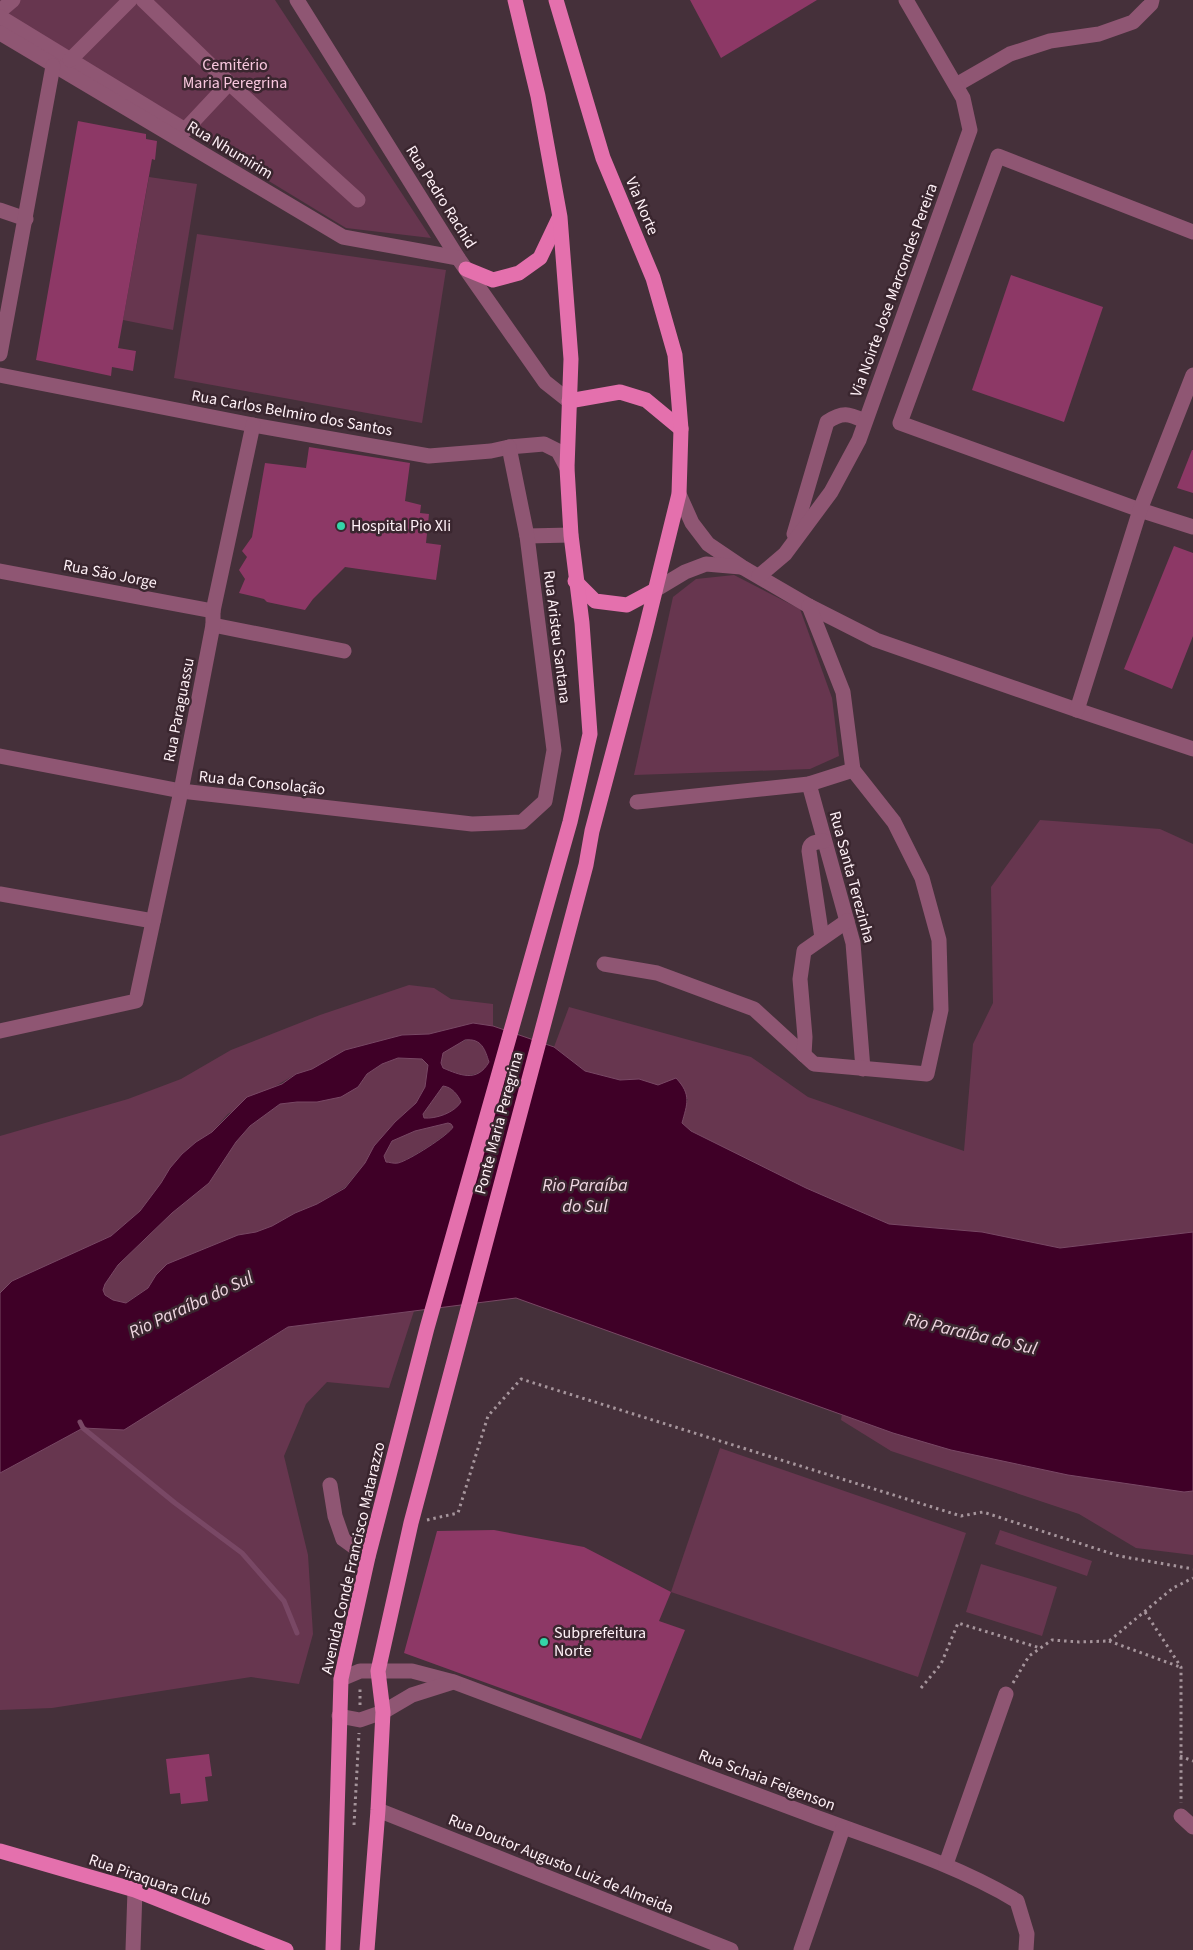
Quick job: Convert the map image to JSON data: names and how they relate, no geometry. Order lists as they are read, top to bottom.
{
  "streets": {
    "main road": [
      "Via Norte",
      "Ponte Maria Peregrina",
      "Avenida Conde Francisco Matarazzo",
      "Rua Piraquara Club"
    ],
    "street": [
      "Rua Nhumirim",
      "Rua Pedro Rachid",
      "Via Noirte Jose Marcondes Pereira",
      "Rua Carlos Belmiro dos Santos",
      "Rua São Jorge",
      "Rua Aristeu Santana",
      "Rua Paraguassu",
      "Rua da Consolação",
      "Rua Santa Terezinha",
      "Rua Schaia Feigenson",
      "Rua Doutor Augusto Luiz de Almeida"
    ]
  },
  "crossings": [
    ["Rua Nhumirim", "Rua Pedro Rachid"],
    ["Rua Pedro Rachid", "Ponte Maria Peregrina"],
    ["Via Norte", "Ponte Maria Peregrina"],
    ["Rua Carlos Belmiro dos Santos", "Rua Aristeu Santana"],
    ["Rua Carlos Belmiro dos Santos", "Rua Paraguassu"],
    ["Rua Carlos Belmiro dos Santos", "Ponte Maria Peregrina"],
    ["Rua São Jorge", "Rua Paraguassu"],
    ["Rua Aristeu Santana", "Rua da Consolação"],
    ["Rua Paraguassu", "Rua da Consolação"],
    ["Ponte Maria Peregrina", "Avenida Conde Francisco Matarazzo"]
  ],
  "water": ["Rio Paraíba do Sul"],
  "parks": ["Cemitério Maria Peregrina"],
  "places": ["Hospital Pio XIi", "Subprefeitura Norte"]
}
